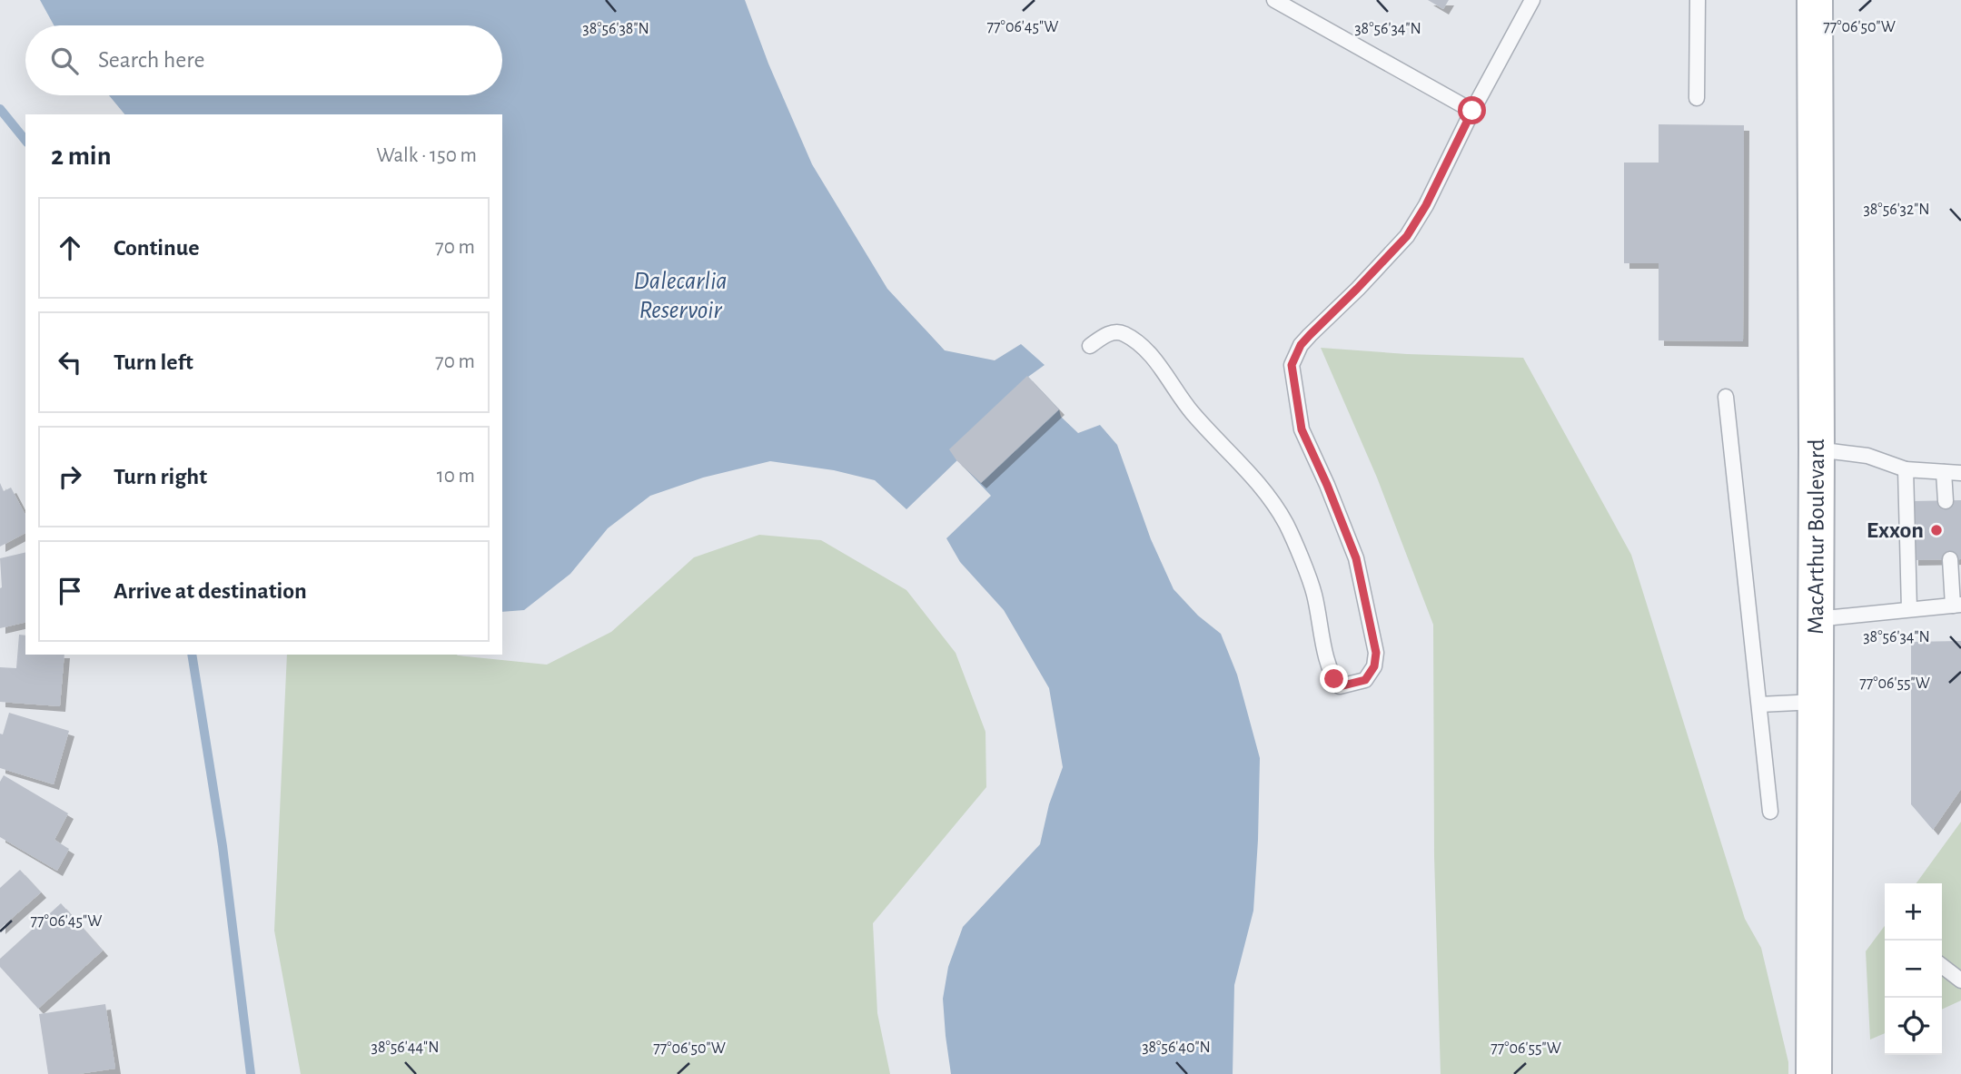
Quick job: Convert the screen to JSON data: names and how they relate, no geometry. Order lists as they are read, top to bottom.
{
  "streets": {
    "main road": ["MacArthur Boulevard"]
  },
  "water": ["Dalecarlia Reservoir"],
  "places": ["Exxon"],
  "page": {
    "search": "Search here",
    "heading": ["2 min", "Walk · 150 m"],
    "list": [
      ["Continue", "70 m"],
      ["Turn left", "70 m"],
      ["Turn right", "10 m"],
      "Arrive at destination"
    ],
    "map_buttons": ["+", "−"]
  },
  "coordinates": [
    "77°06'45\"W",
    "77°06'50\"W",
    "38°56'38\"N",
    "38°56'34\"N",
    "38°56'32\"N",
    "77°06'55\"W",
    "38°56'44\"N",
    "38°56'40\"N"
  ]
}
